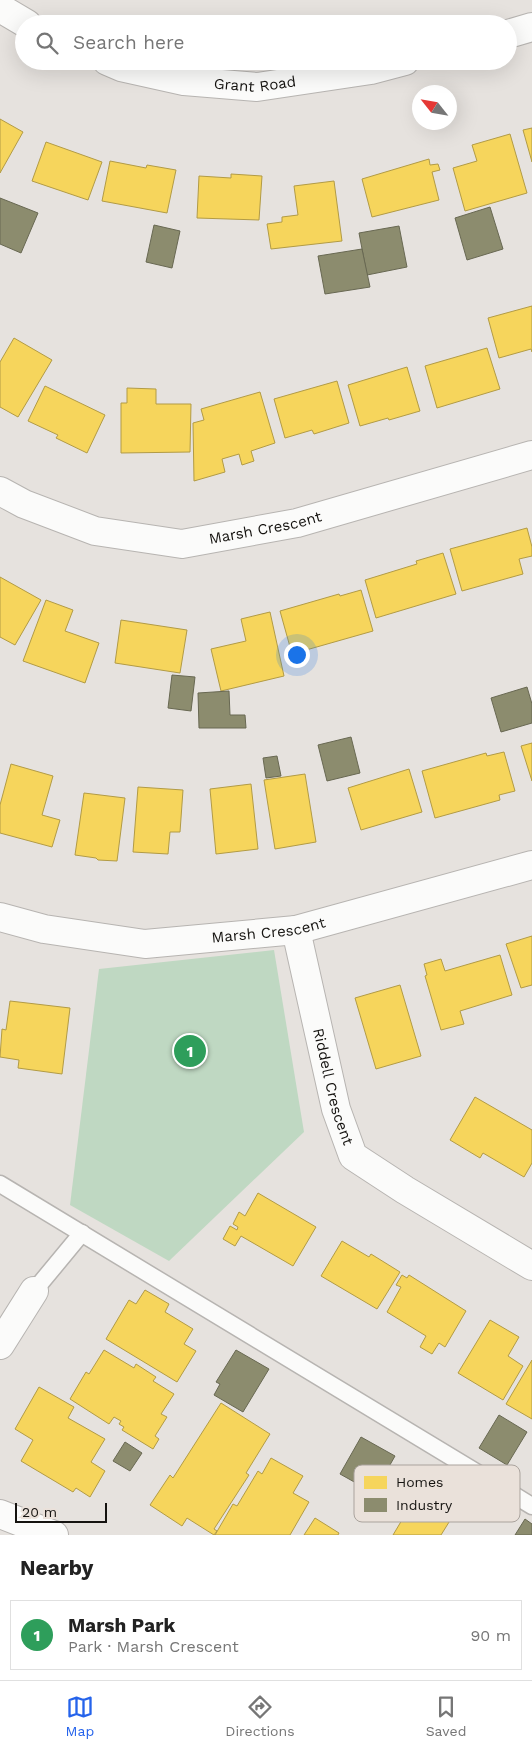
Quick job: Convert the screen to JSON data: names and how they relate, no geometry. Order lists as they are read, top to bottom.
{
  "streets": {
    "street": ["Grant Road", "Marsh Crescent", "Riddell Crescent"]
  },
  "crossings": [
    ["Marsh Crescent", "Riddell Crescent"]
  ],
  "legend": ["Homes", "Industry"],
  "scale_bar": "20 m",
  "north": "top left",
  "page": {
    "search": "Search here",
    "pins": "1",
    "scale": "20 m",
    "heading": "Nearby",
    "list": [
      {
        "mark": "1",
        "name": "Marsh Park",
        "note": "Park · Marsh Crescent",
        "value": "90 m"
      }
    ],
    "nav": ["Map", "Directions", "Saved"]
  }
}
